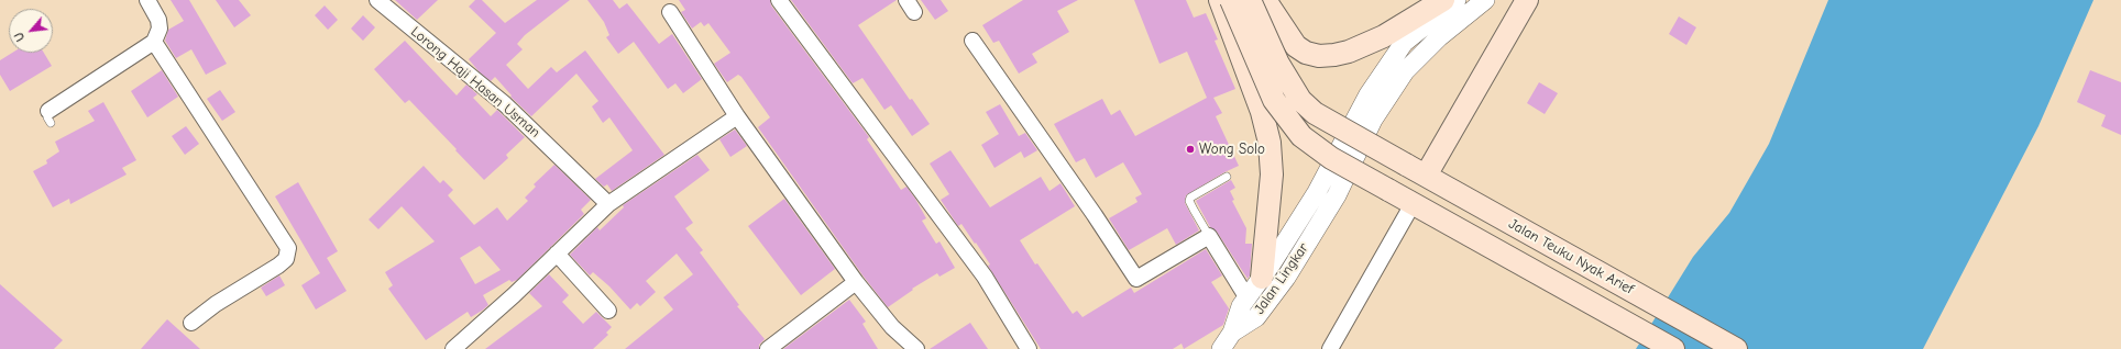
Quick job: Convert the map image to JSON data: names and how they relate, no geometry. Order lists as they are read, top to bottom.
{
  "streets": {
    "main road": ["Jalan Teuku Nyak Arief"],
    "street": ["Lorong Haji Hasan Usman", "Jalan Lingkar"]
  },
  "places": ["Wong Solo"],
  "north": "bottom left"
}
